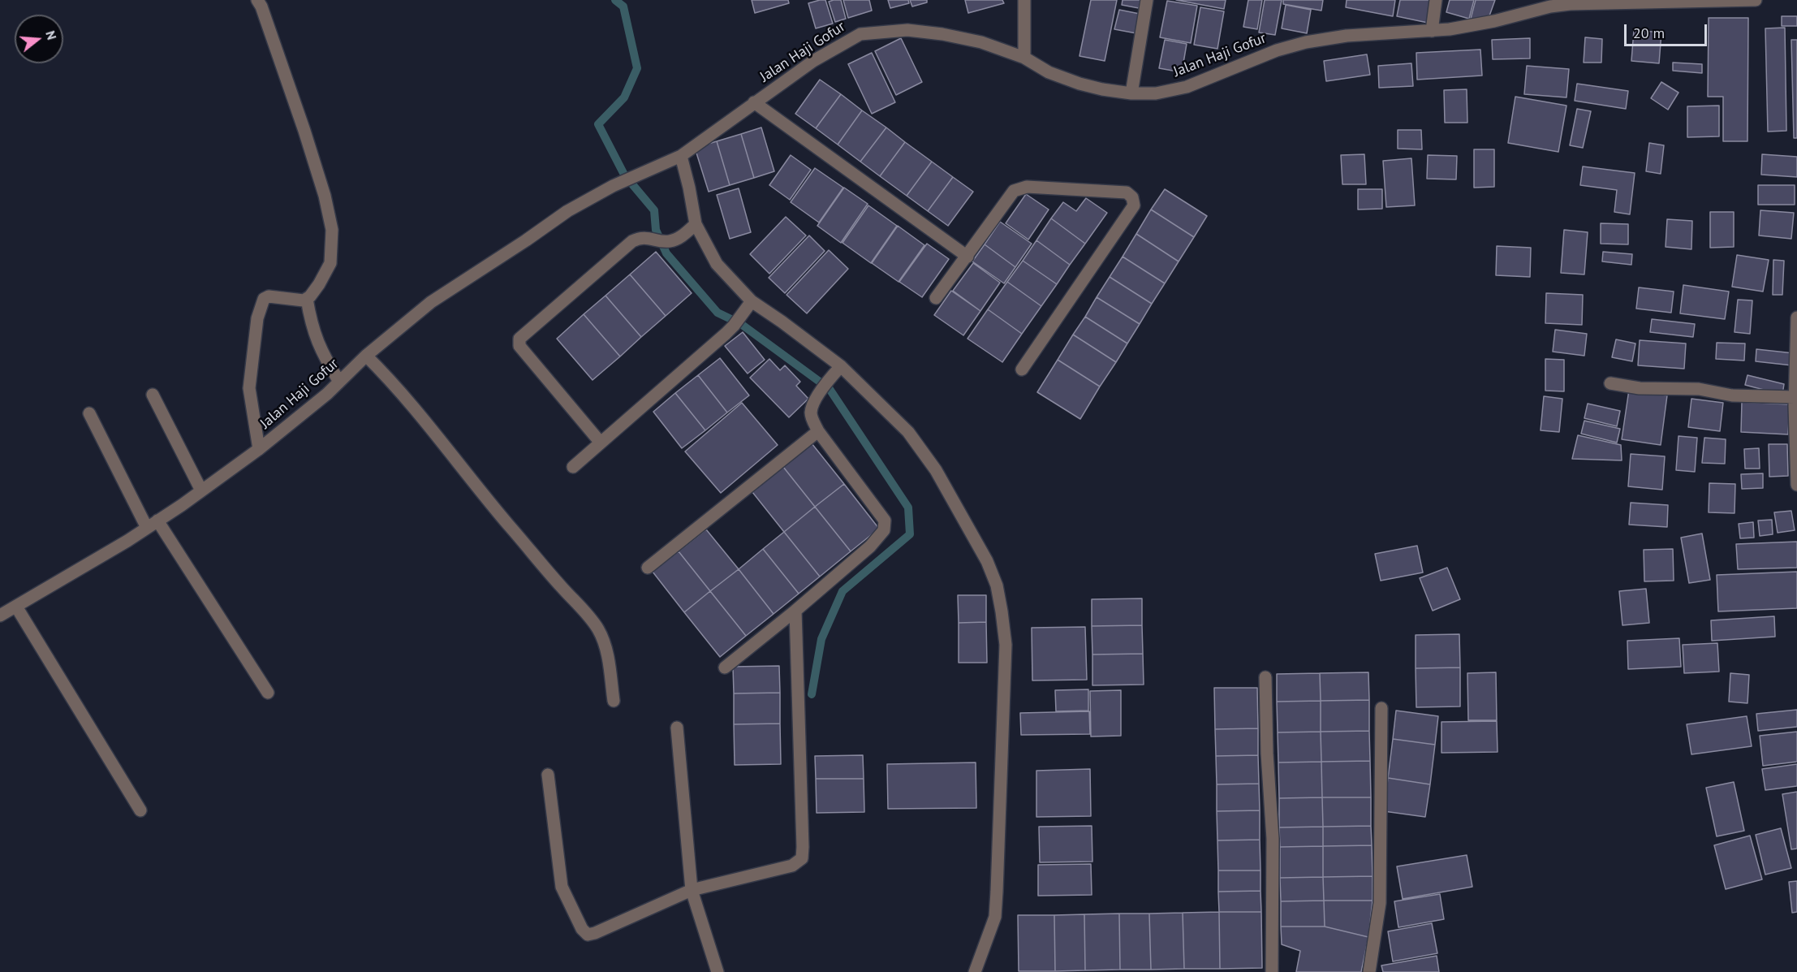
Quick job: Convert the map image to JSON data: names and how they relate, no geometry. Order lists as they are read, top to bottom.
{
  "streets": {
    "street": ["Jalan Haji Gofur"]
  },
  "scale_bar": "20 m",
  "north": "right"
}
